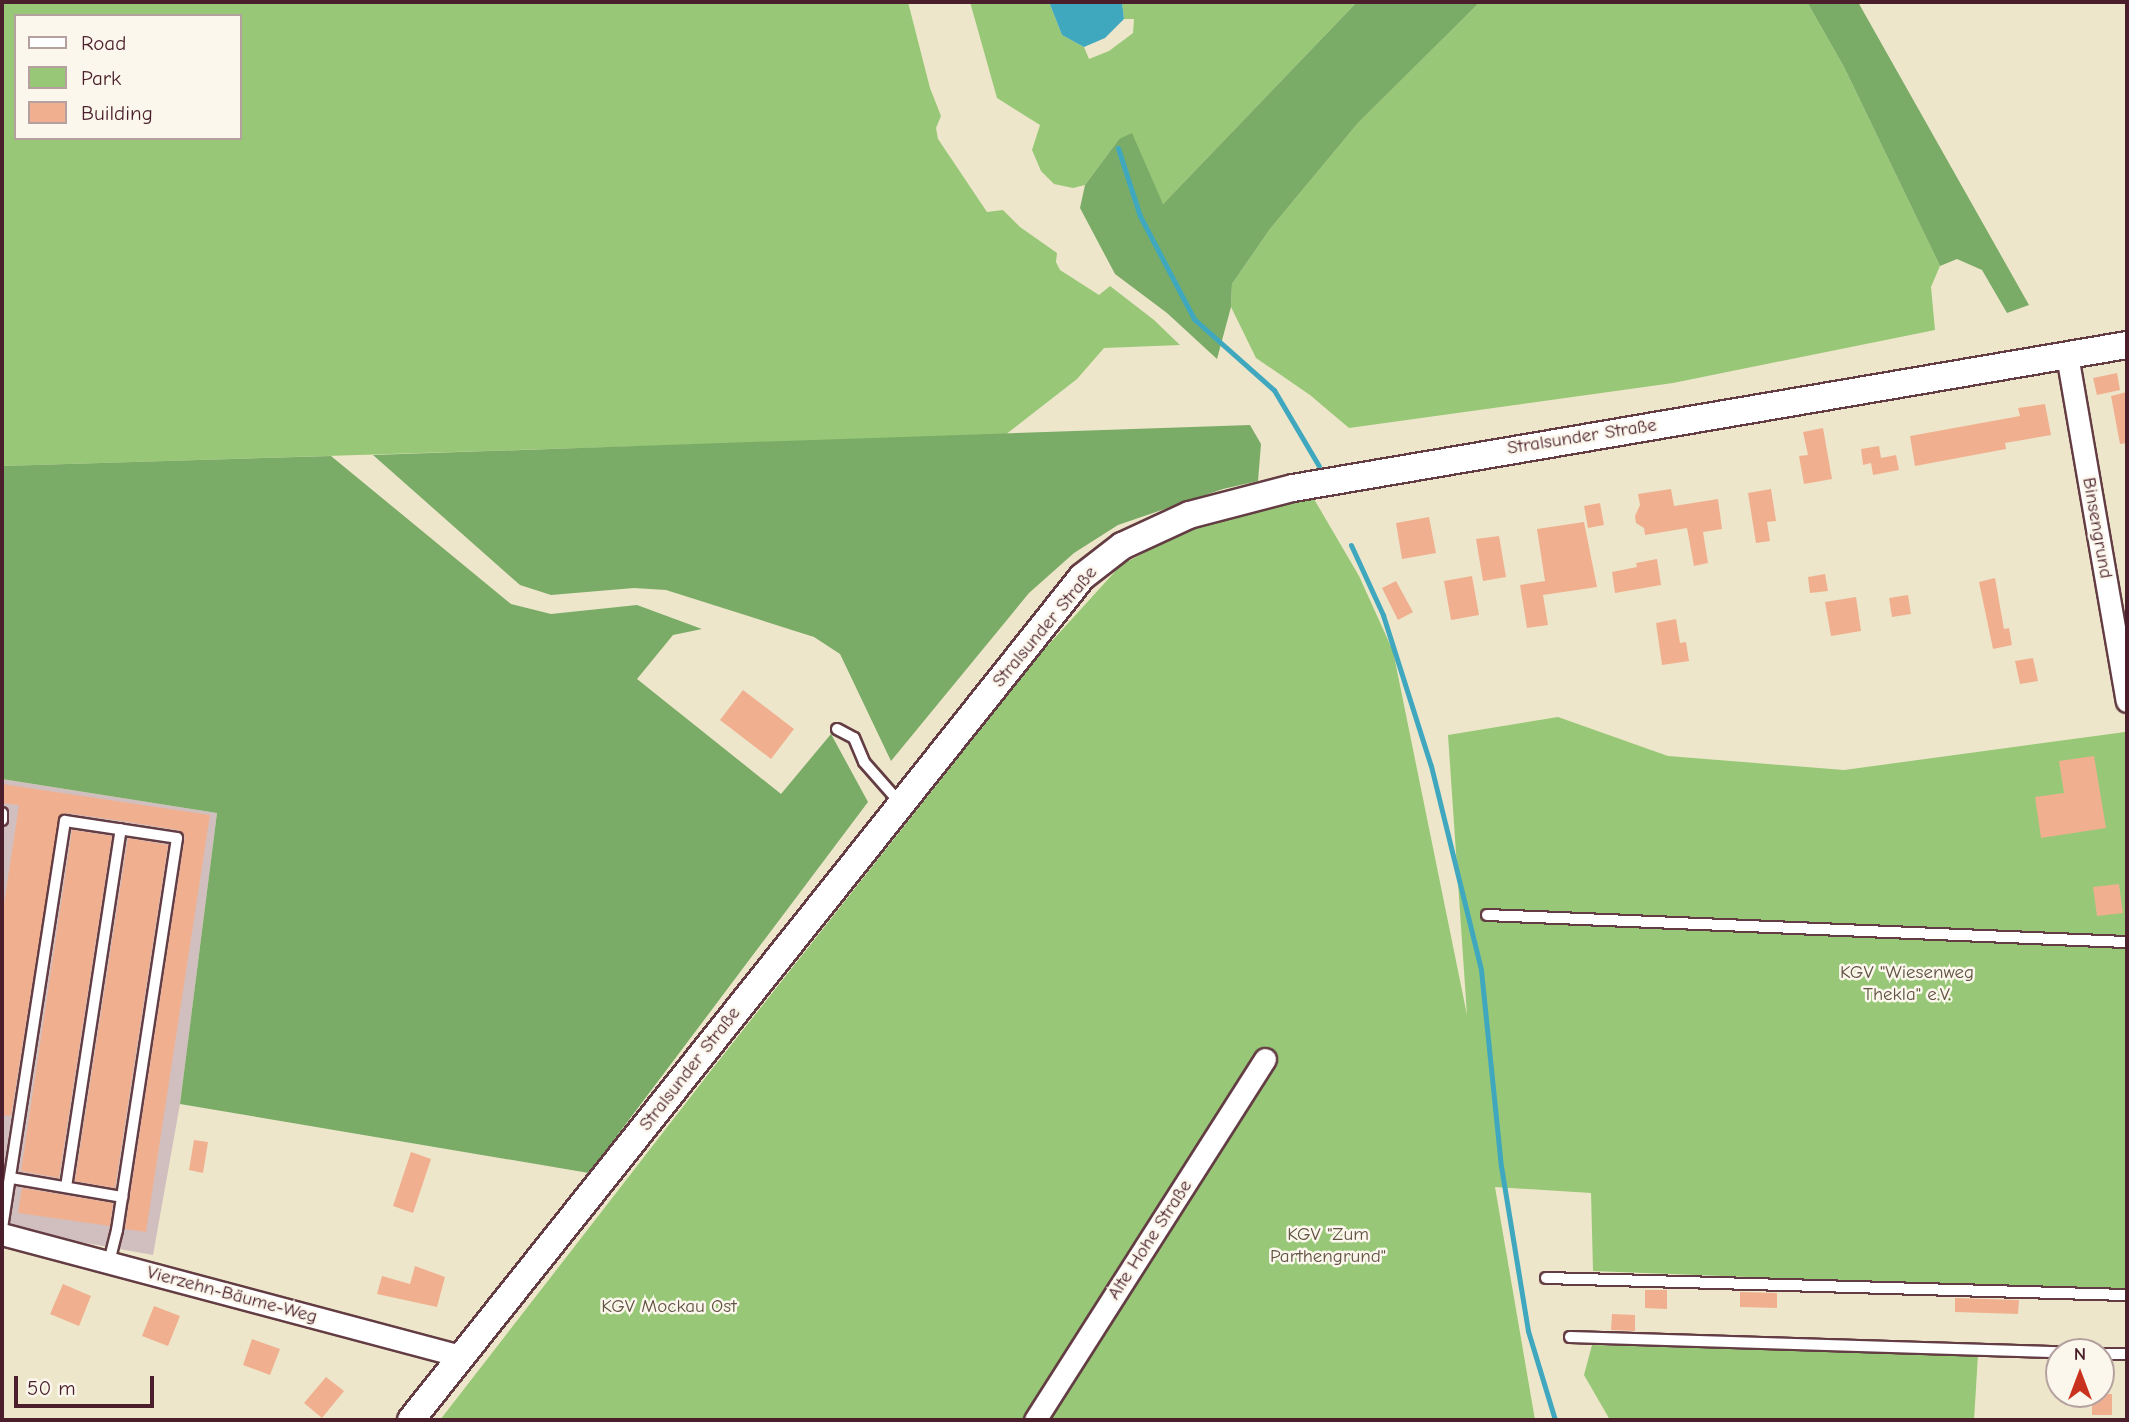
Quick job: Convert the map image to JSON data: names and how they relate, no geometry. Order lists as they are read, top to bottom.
{
  "streets": {
    "street": [
      "Stralsunder Straße",
      "Binsengrund",
      "Alte Hohe Straße",
      "Vierzehn-Bäume-Weg"
    ]
  },
  "crossings": [
    ["Stralsunder Straße", "Binsengrund"],
    ["Stralsunder Straße", "Vierzehn-Bäume-Weg"]
  ],
  "parks": ["KGV \"Wiesenweg Thekla\" e.V.", "KGV \"Zum Parthengrund\"", "KGV Mockau Ost"],
  "legend": ["Road", "Park", "Building"],
  "scale_bar": "50 m",
  "north": "top"
}
